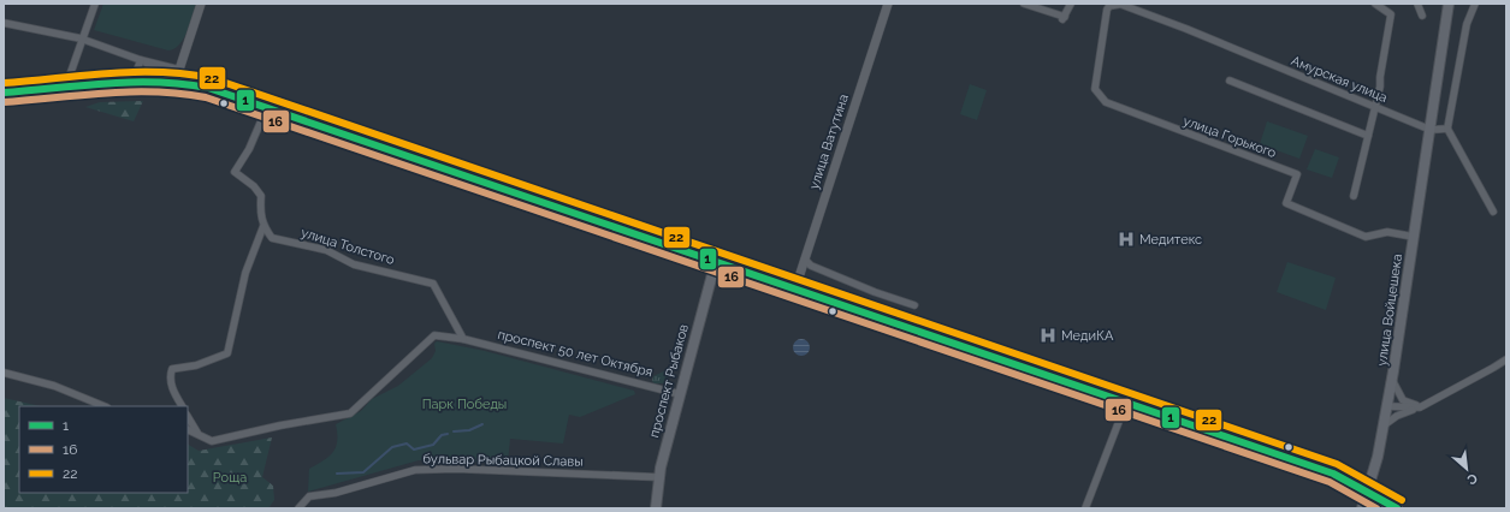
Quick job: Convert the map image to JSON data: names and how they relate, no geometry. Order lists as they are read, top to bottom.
{
  "streets": {
    "main road": ["улица Войцешека", "проспект Рыбаков"],
    "street": [
      "Амурская улица",
      "улица Горького",
      "улица Ватутина",
      "улица Толстого",
      "проспект 50 лет Октября",
      "бульвар Рыбацкой Славы"
    ]
  },
  "crossings": [
    ["Амурская улица", "улица Горького"],
    ["Амурская улица", "улица Войцешека"],
    ["улица Горького", "улица Войцешека"],
    ["улица Толстого", "проспект 50 лет Октября"],
    ["проспект 50 лет Октября", "проспект Рыбаков"],
    ["проспект Рыбаков", "бульвар Рыбацкой Славы"]
  ],
  "parks": ["Парк Победы", "Роща"],
  "places": {
    "hospital": ["Медитекс", "МедиКА"]
  },
  "lines": ["transit line 22", "transit line 1", "transit line 16"],
  "legend": ["1", "16", "22"],
  "north": "bottom right"
}
